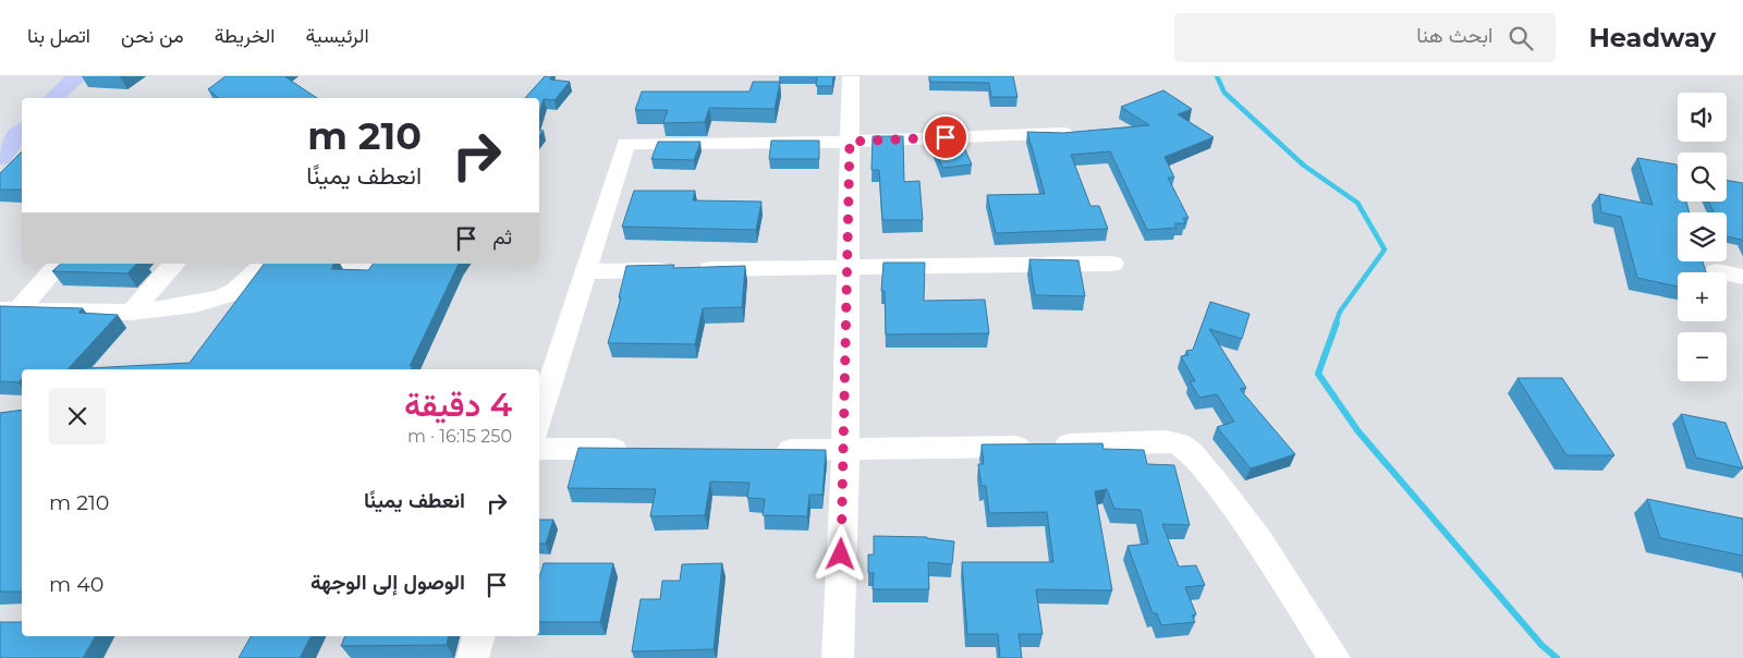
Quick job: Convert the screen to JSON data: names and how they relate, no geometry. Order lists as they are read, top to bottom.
{
  "page": {
    "header": "Headway",
    "search": "ابحث هنا",
    "nav": [
      "الرئيسية",
      "الخريطة",
      "من نحن",
      "اتصل بنا"
    ],
    "map_buttons": ["+", "−"],
    "turn": ["210 m", "انعطف يمينًا"],
    "then": "ثم",
    "heading": ["4 دقيقة", "250 m · 16:15"],
    "list": [
      {
        "name": "انعطف يمينًا",
        "value": "210 m"
      },
      {
        "name": "الوصول إلى الوجهة",
        "value": "40 m"
      }
    ]
  }
}
